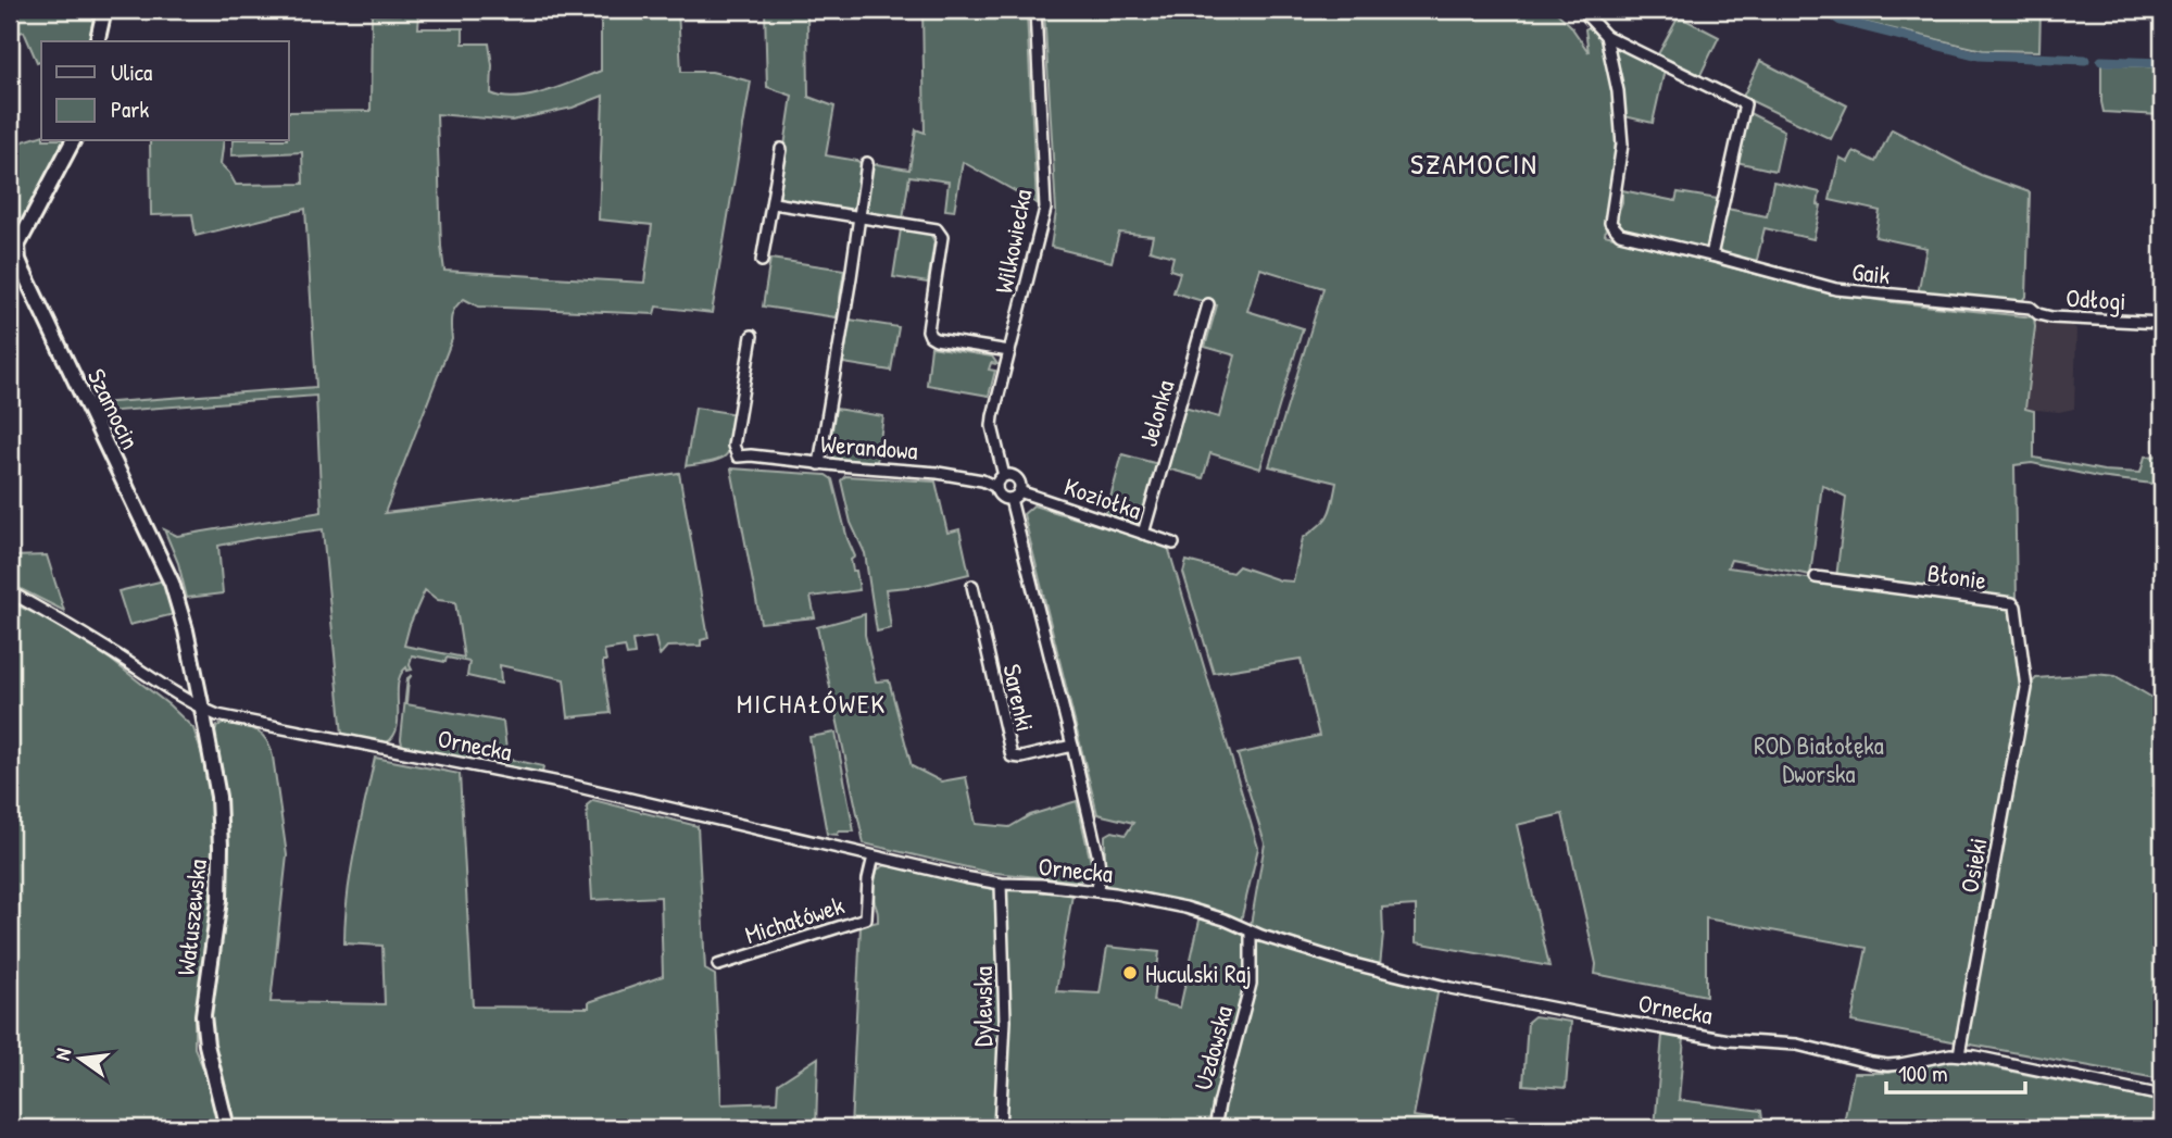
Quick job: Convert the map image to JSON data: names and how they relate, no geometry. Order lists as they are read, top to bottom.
{
  "streets": {
    "street": [
      "Wilkowiecka",
      "Gaik",
      "Odłogi",
      "Szamocin",
      "Jelonka",
      "Werandowa",
      "Koziołka",
      "Błonie",
      "Sarenki",
      "Ornecka",
      "Osieki",
      "Wałuszewska",
      "Michałówek",
      "Dylewska",
      "Uzdowska"
    ]
  },
  "crossings": [
    ["Wilkowiecka", "Werandowa"],
    ["Wilkowiecka", "Koziołka"],
    ["Gaik", "Odłogi"],
    ["Szamocin", "Ornecka"],
    ["Szamocin", "Wałuszewska"],
    ["Jelonka", "Koziołka"],
    ["Werandowa", "Koziołka"],
    ["Błonie", "Osieki"],
    ["Ornecka", "Osieki"],
    ["Ornecka", "Wałuszewska"],
    ["Ornecka", "Michałówek"],
    ["Ornecka", "Dylewska"],
    ["Ornecka", "Uzdowska"]
  ],
  "districts": ["SZAMOCIN", "MICHAŁÓWEK"],
  "parks": ["ROD Białołęka Dworska"],
  "places": ["Huculski Raj"],
  "legend": ["Ulica", "Park"],
  "scale_bar": "100 m",
  "north": "left"
}
